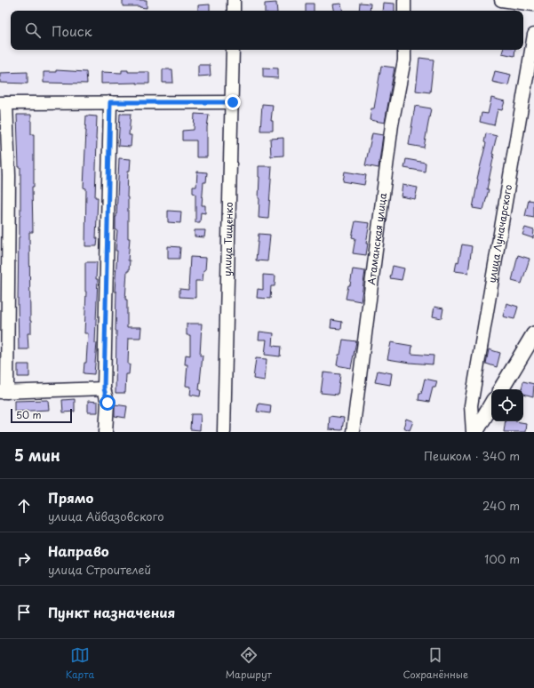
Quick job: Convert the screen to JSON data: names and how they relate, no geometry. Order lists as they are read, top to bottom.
{
  "streets": {
    "main road": ["улица Луначарского"],
    "street": ["Атаманская улица", "улица Тищенко"]
  },
  "scale_bar": "50 m",
  "page": {
    "search": "Поиск",
    "scale": "50 m",
    "heading": ["5 мин", "Пешком · 340 m"],
    "list": [
      ["Прямо", "улица Айвазовского", "240 m"],
      ["Направо", "улица Строителей", "100 m"],
      "Пункт назначения"
    ],
    "nav": ["Карта", "Маршрут", "Сохранённые"]
  }
}
